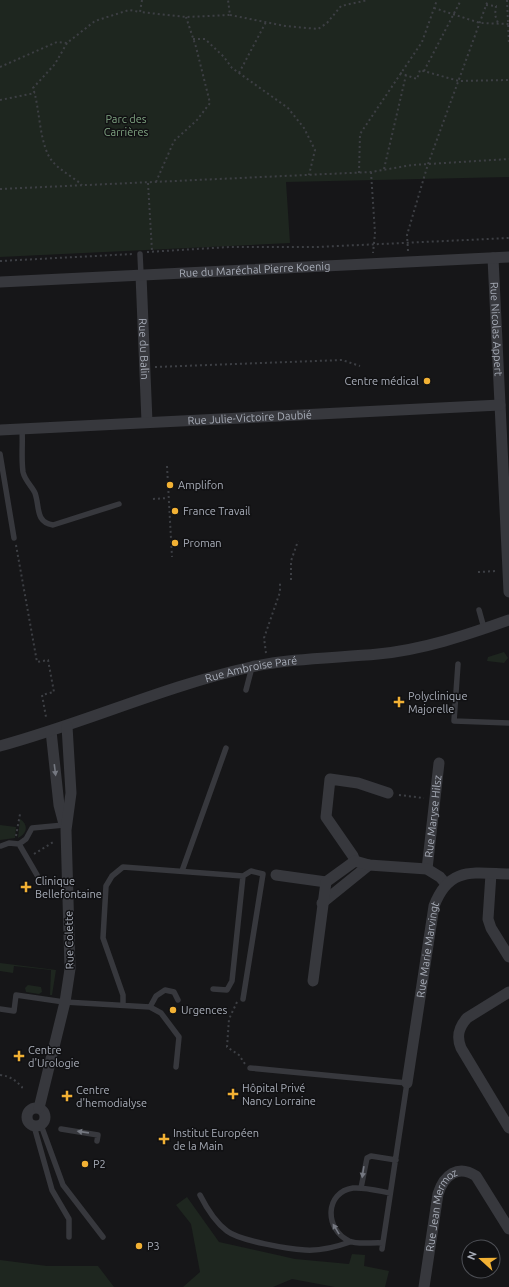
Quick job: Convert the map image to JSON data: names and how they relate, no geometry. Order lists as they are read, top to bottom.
{
  "streets": {
    "street": [
      "Rue du Maréchal Pierre Koenig",
      "Rue Nicolas Appert",
      "Rue du Balin",
      "Rue Julie-Victoire Daubié",
      "Rue Ambroise Paré",
      "Rue Maryse Hilsz",
      "Rue Colette",
      "Rue Marie Marvingt",
      "Rue Jean Mermoz"
    ]
  },
  "crossings": [
    ["Rue du Maréchal Pierre Koenig", "Rue Nicolas Appert"],
    ["Rue du Maréchal Pierre Koenig", "Rue du Balin"],
    ["Rue Nicolas Appert", "Rue Julie-Victoire Daubié"],
    ["Rue du Balin", "Rue Julie-Victoire Daubié"],
    ["Rue Ambroise Paré", "Rue Colette"]
  ],
  "parks": ["Parc des Carrières"],
  "places": {
    "other": [
      "Centre médical",
      "Amplifon",
      "France Travail",
      "Proman",
      "Urgences",
      "P2",
      "P3"
    ],
    "health": [
      "Polyclinique Majorelle",
      "Clinique Bellefontaine",
      "Centre d'Urologie",
      "Hôpital Privé Nancy Lorraine",
      "Centre d'hemodialyse",
      "Institut Européen de la Main"
    ]
  },
  "north": "left"
}
